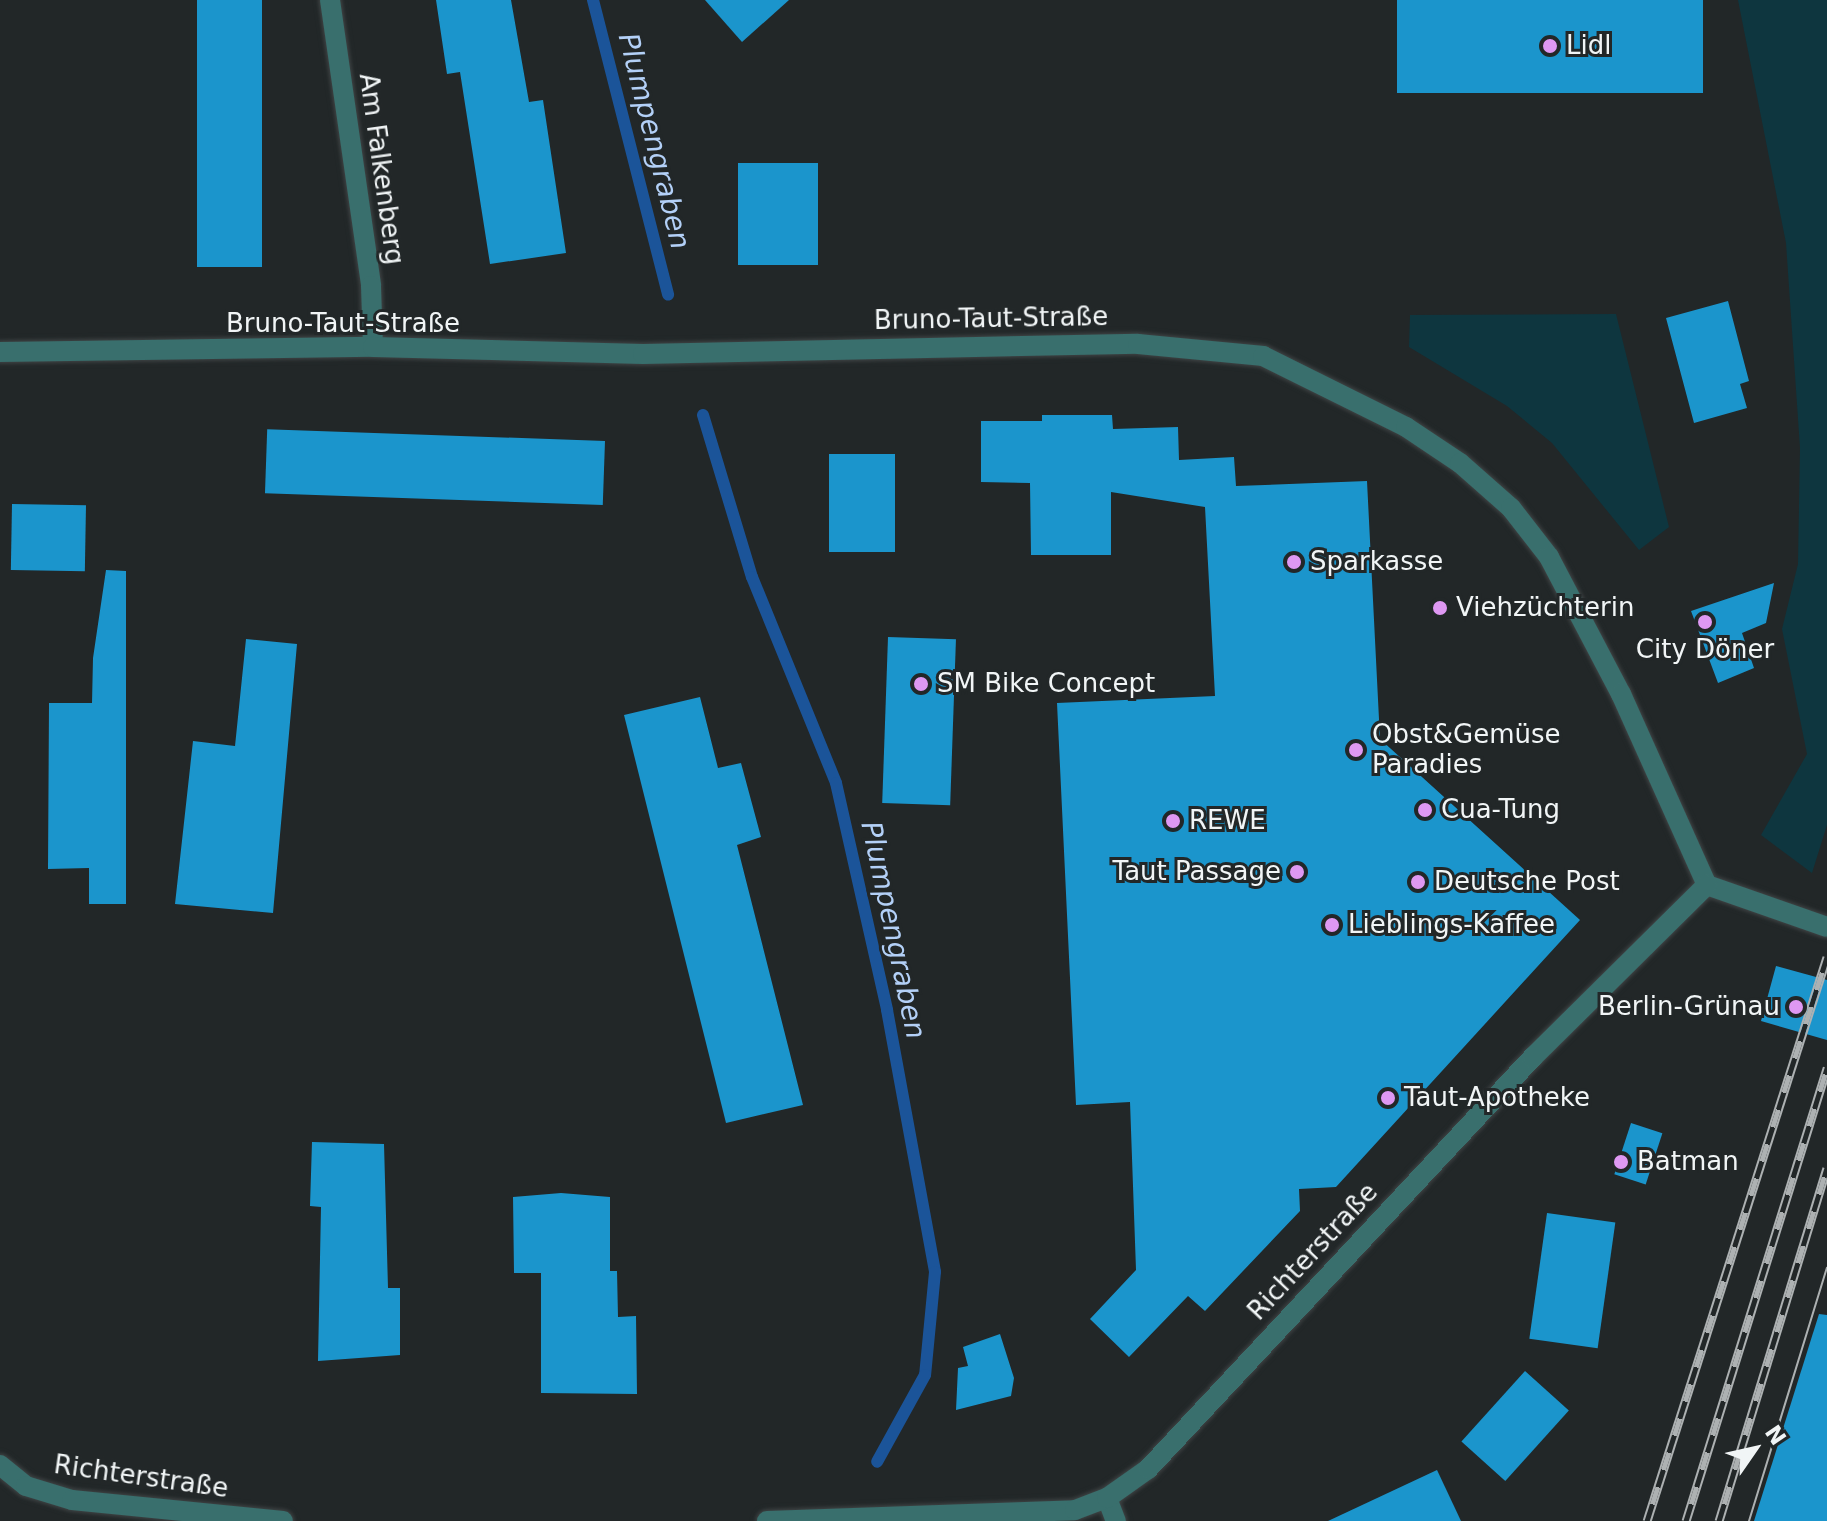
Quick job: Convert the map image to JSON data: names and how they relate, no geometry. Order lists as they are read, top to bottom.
{
  "streets": {
    "street": ["Am Falkenberg", "Bruno-Taut-Straße", "Richterstraße"]
  },
  "crossings": [
    ["Am Falkenberg", "Bruno-Taut-Straße"],
    ["Bruno-Taut-Straße", "Richterstraße"]
  ],
  "water": ["Plumpengraben"],
  "places": [
    "Lidl",
    "Sparkasse",
    "Viehzüchterin",
    "City Döner",
    "SM Bike Concept",
    "Obst&Gemüse Paradies",
    "Cua-Tung",
    "REWE",
    "Taut Passage",
    "Deutsche Post",
    "Lieblings-Kaffee",
    "Berlin-Grünau",
    "Taut-Apotheke",
    "Batman"
  ],
  "north": "top right"
}
